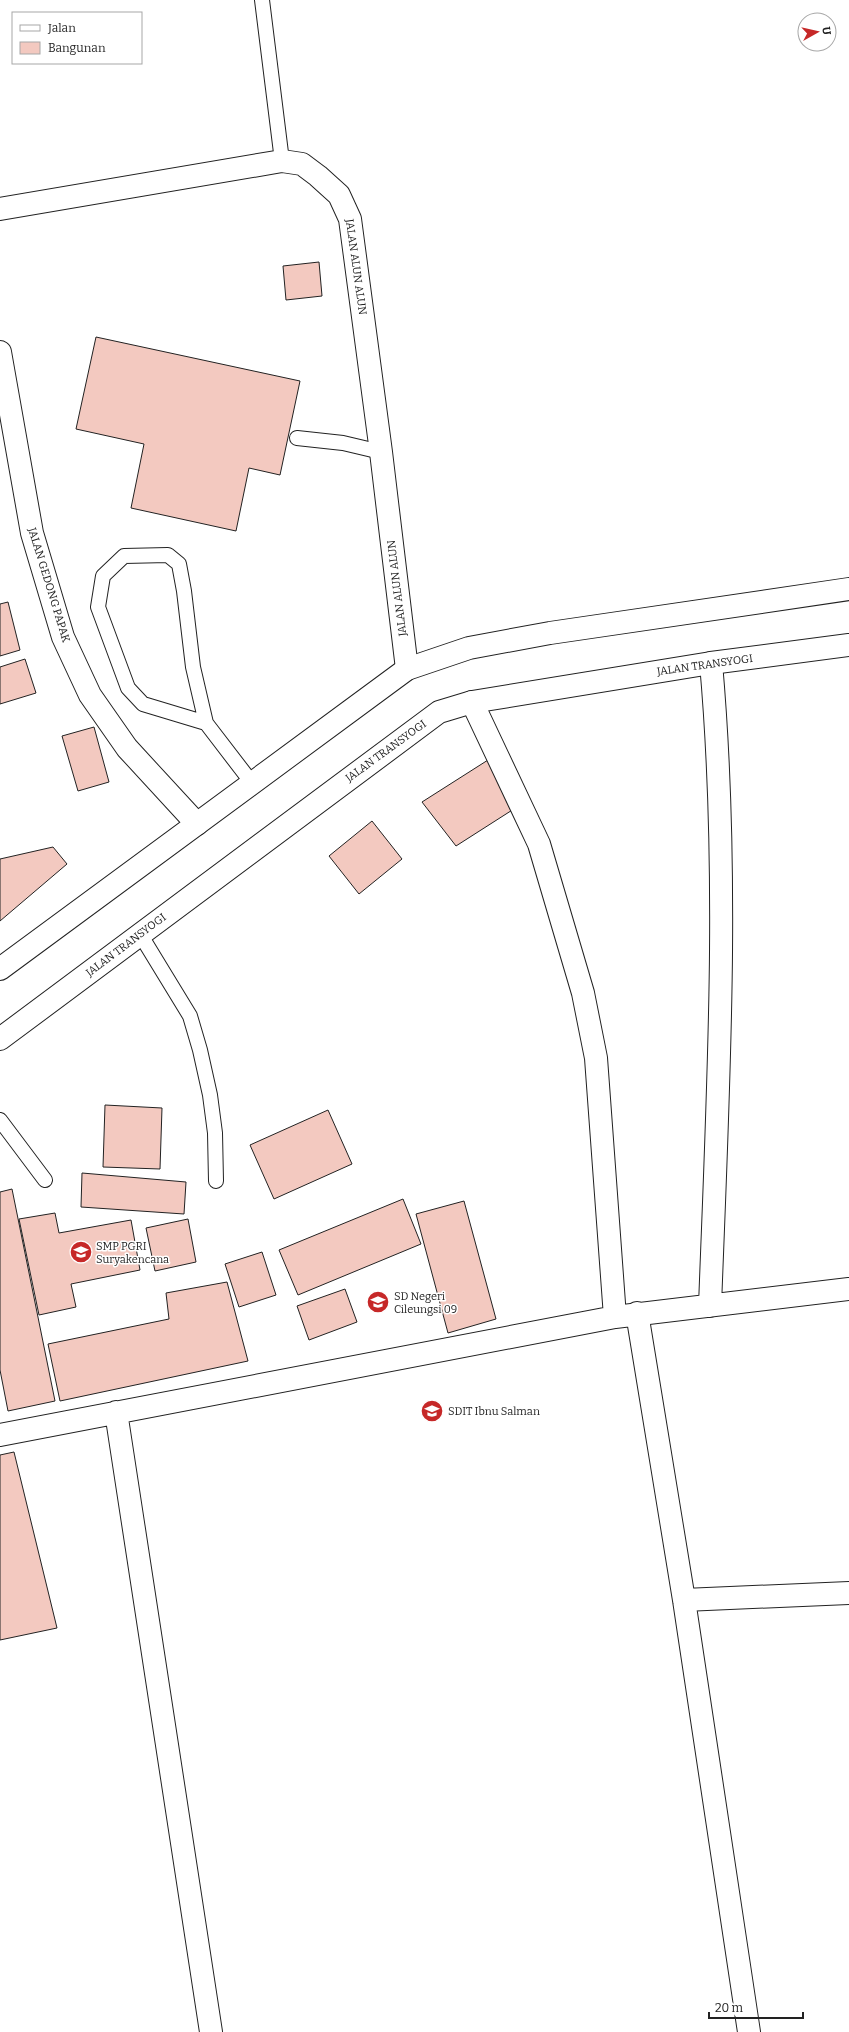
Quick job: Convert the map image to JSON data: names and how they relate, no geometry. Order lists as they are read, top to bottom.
{
  "streets": {
    "main road": ["JALAN ALUN ALUN", "JALAN GEDONG PAPAK", "JALAN TRANSYOGI"]
  },
  "places": {
    "school or university": ["SMP PGRI Suryakencana", "SD Negeri Cileungsi 09", "SDIT Ibnu Salman"]
  },
  "legend": ["Jalan", "Bangunan"],
  "scale_bar": "20 m",
  "north": "right"
}
